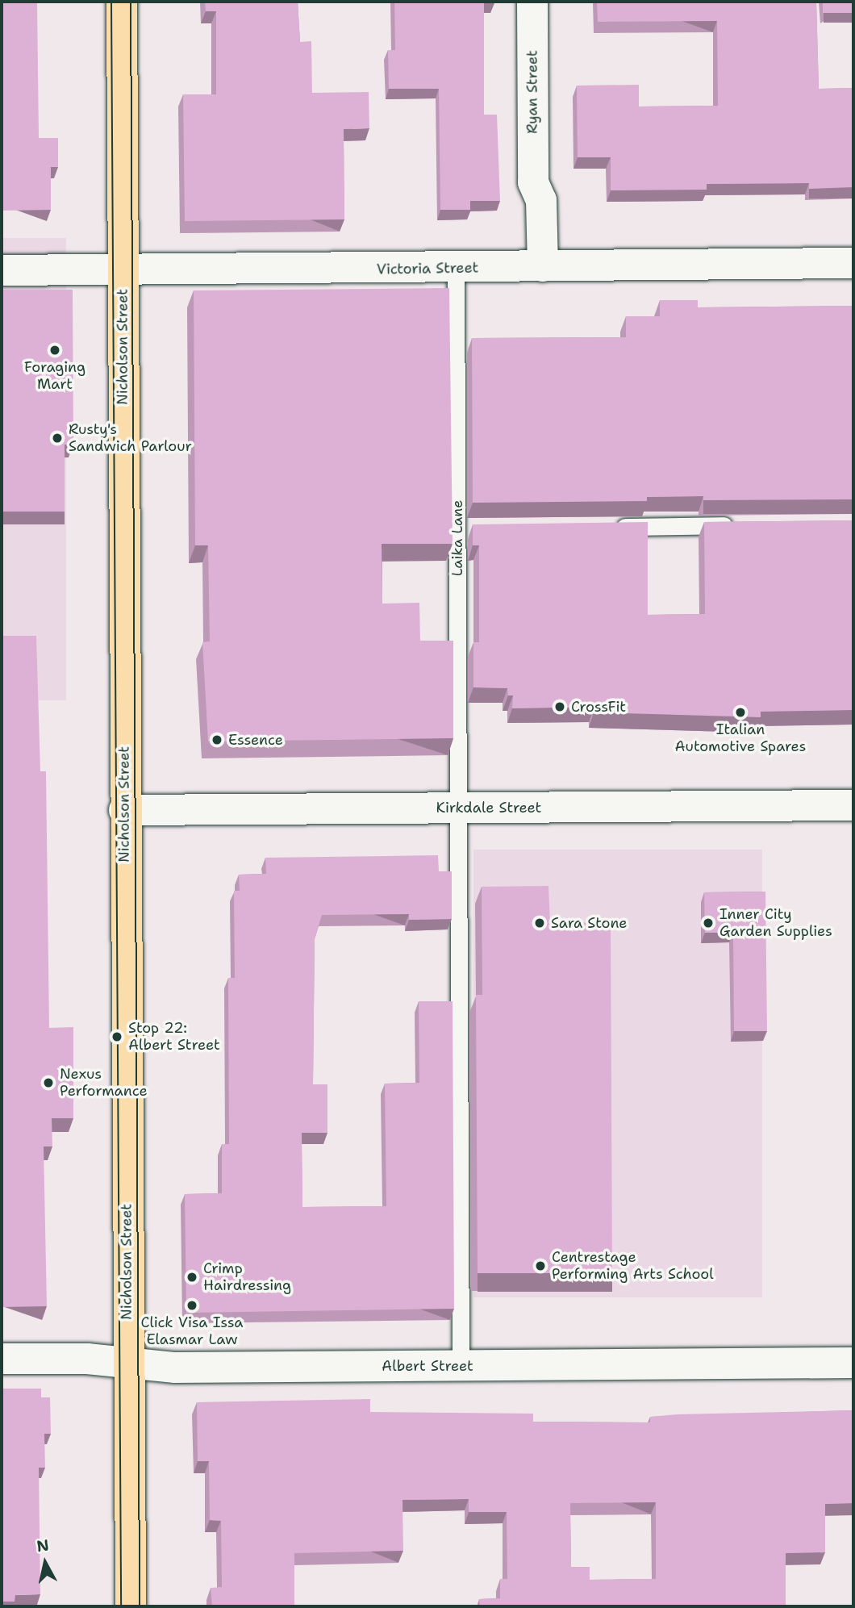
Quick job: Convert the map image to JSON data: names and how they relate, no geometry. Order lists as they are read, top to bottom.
{
  "streets": {
    "main road": ["Nicholson Street"],
    "street": [
      "Ryan Street",
      "Victoria Street",
      "Kirkdale Street",
      "Albert Street"
    ],
    "lane": ["Laika Lane"]
  },
  "crossings": [
    ["Ryan Street", "Victoria Street"],
    ["Victoria Street", "Nicholson Street"],
    ["Victoria Street", "Laika Lane"],
    ["Nicholson Street", "Kirkdale Street"],
    ["Nicholson Street", "Albert Street"],
    ["Laika Lane", "Kirkdale Street"],
    ["Laika Lane", "Albert Street"]
  ],
  "places": [
    "Foraging Mart",
    "Rusty's Sandwich Parlour",
    "CrossFit",
    "Italian Automotive Spares",
    "Essence",
    "Sara Stone",
    "Inner City Garden Supplies",
    "Stop 22: Albert Street",
    "Nexus Performance",
    "Centrestage Performing Arts School",
    "Crimp Hairdressing",
    "Click Visa Issa Elasmar Law"
  ],
  "north": "top"
}
